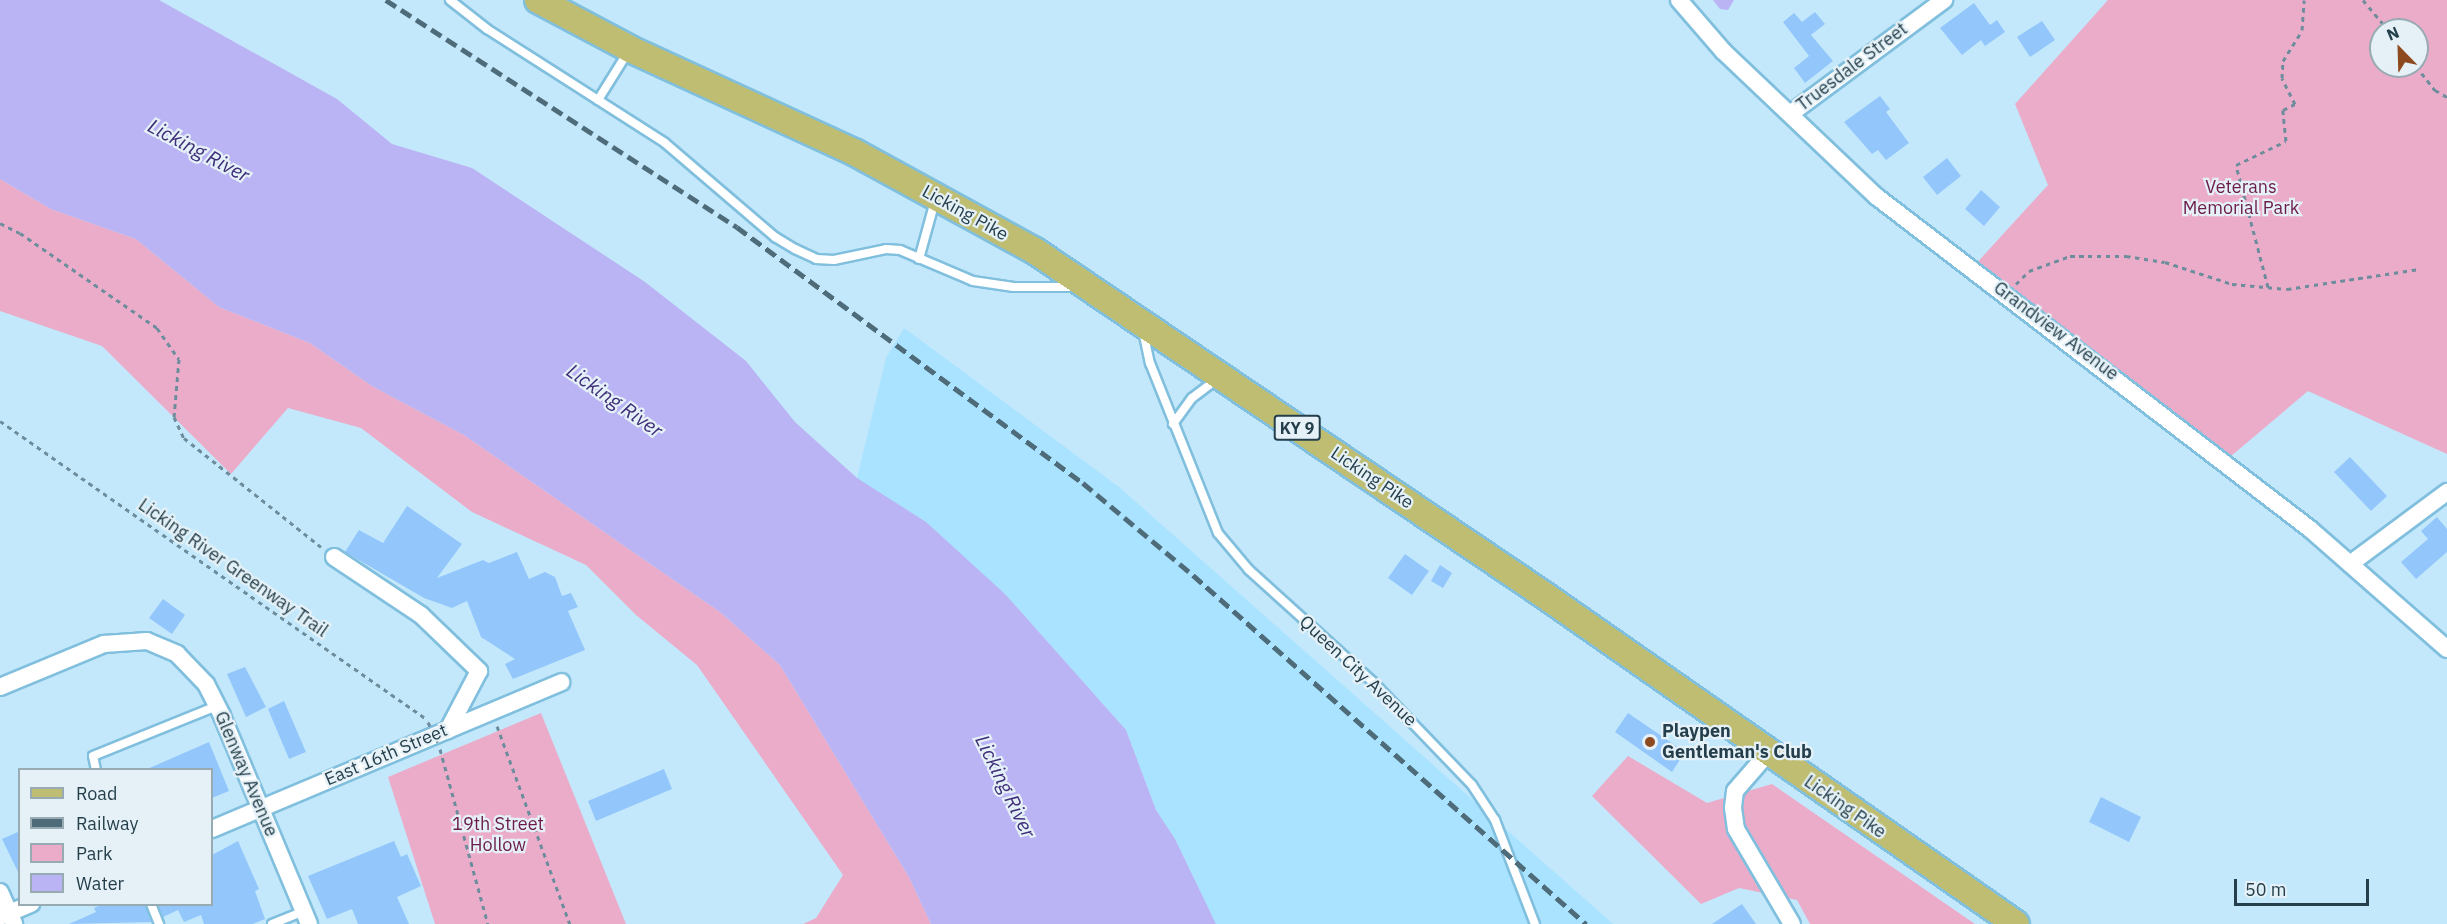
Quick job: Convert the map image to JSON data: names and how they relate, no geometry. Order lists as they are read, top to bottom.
{
  "streets": {
    "main road": ["Licking Pike", "KY 9"],
    "street": [
      "Truesdale Street",
      "Grandview Avenue",
      "East 16th Street",
      "Glenway Avenue"
    ],
    "lane": ["Queen City Avenue"],
    "path": ["Licking River Greenway Trail"]
  },
  "crossings": [
    ["Truesdale Street", "Grandview Avenue"],
    ["Licking Pike", "Queen City Avenue"],
    ["East 16th Street", "Glenway Avenue"]
  ],
  "water": ["Licking River"],
  "parks": ["Veterans Memorial Park", "19th Street Hollow"],
  "places": ["Playpen Gentleman's Club"],
  "legend": [
    "Road",
    "Railway",
    "Park",
    "Water"
  ],
  "scale_bar": "50 m",
  "north": "top left"
}
